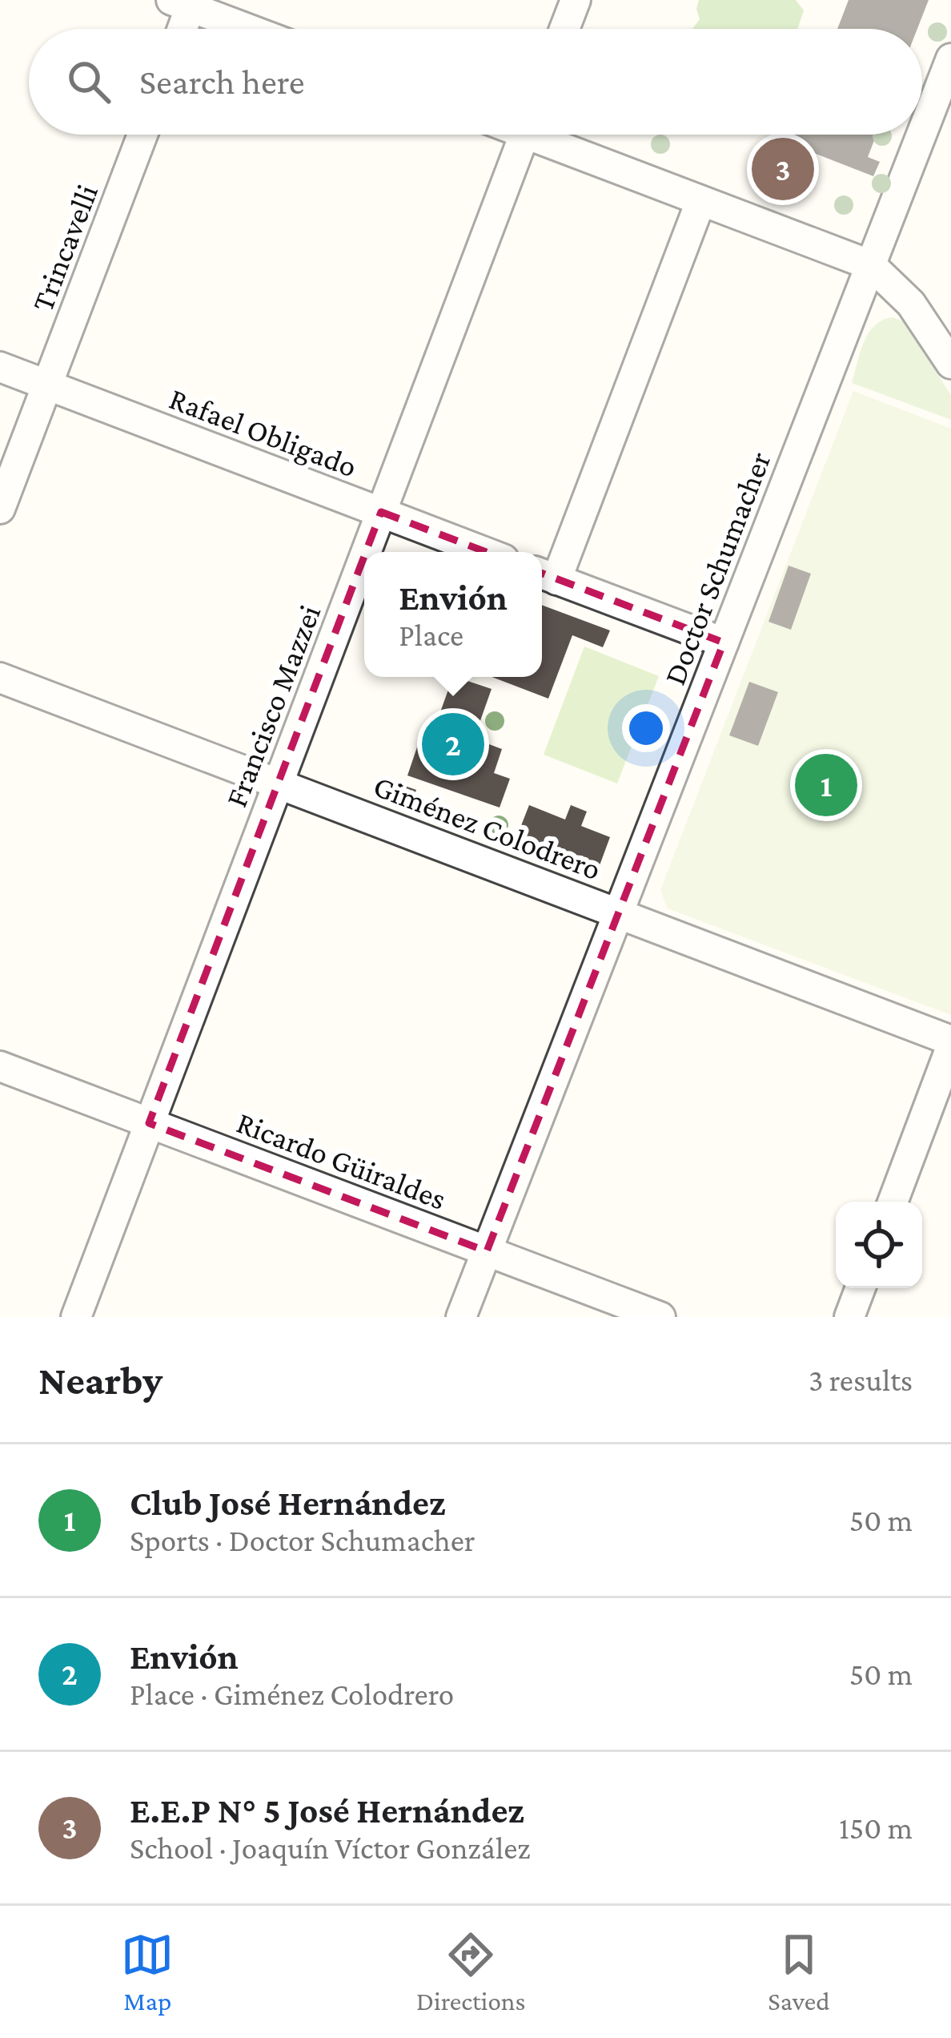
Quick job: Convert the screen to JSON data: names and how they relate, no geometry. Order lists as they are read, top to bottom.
{
  "streets": {
    "street": [
      "Trincavelli",
      "Rafael Obligado",
      "Doctor Schumacher",
      "Francisco Mazzei",
      "Giménez Colodrero",
      "Ricardo Güiraldes"
    ]
  },
  "crossings": [
    ["Trincavelli", "Rafael Obligado"],
    ["Rafael Obligado", "Francisco Mazzei"],
    ["Doctor Schumacher", "Giménez Colodrero"],
    ["Doctor Schumacher", "Ricardo Güiraldes"],
    ["Francisco Mazzei", "Giménez Colodrero"],
    ["Francisco Mazzei", "Ricardo Güiraldes"]
  ],
  "page": {
    "search": "Search here",
    "pins": ["3", "2", "1"],
    "popup": ["Envión", "Place"],
    "heading": ["Nearby", "3 results"],
    "list": [
      {
        "mark": "1",
        "name": "Club José Hernández",
        "note": "Sports · Doctor Schumacher",
        "value": "50 m"
      },
      {
        "mark": "2",
        "name": "Envión",
        "note": "Place · Giménez Colodrero",
        "value": "50 m"
      },
      {
        "mark": "3",
        "name": "E.E.P N° 5 José Hernández",
        "note": "School · Joaquín Víctor González",
        "value": "150 m"
      }
    ],
    "nav": ["Map", "Directions", "Saved"]
  }
}
